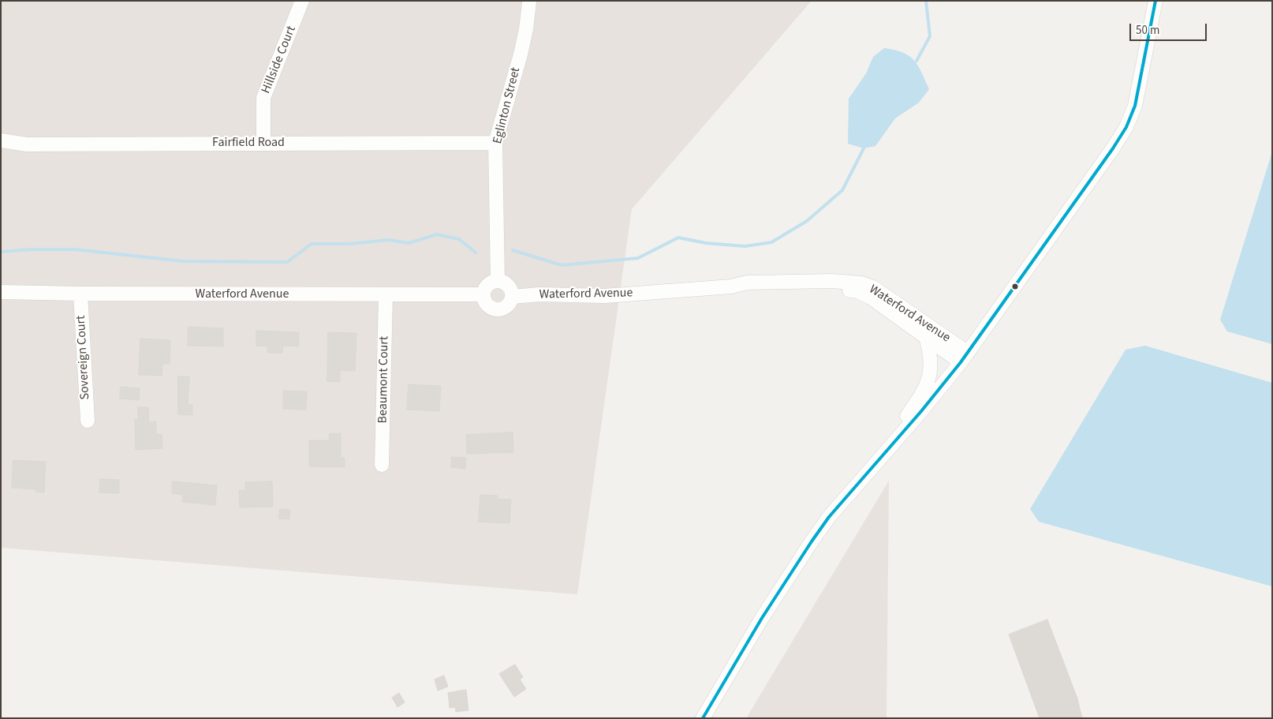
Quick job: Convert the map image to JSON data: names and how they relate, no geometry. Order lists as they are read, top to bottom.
{
  "streets": {
    "street": [
      "Hillside Court",
      "Eglinton Street",
      "Fairfield Road",
      "Waterford Avenue",
      "Sovereign Court",
      "Beaumont Court"
    ]
  },
  "crossings": [
    ["Hillside Court", "Fairfield Road"],
    ["Eglinton Street", "Fairfield Road"],
    ["Eglinton Street", "Waterford Avenue"],
    ["Waterford Avenue", "Sovereign Court"],
    ["Waterford Avenue", "Beaumont Court"]
  ],
  "scale_bar": "50 m"
}
